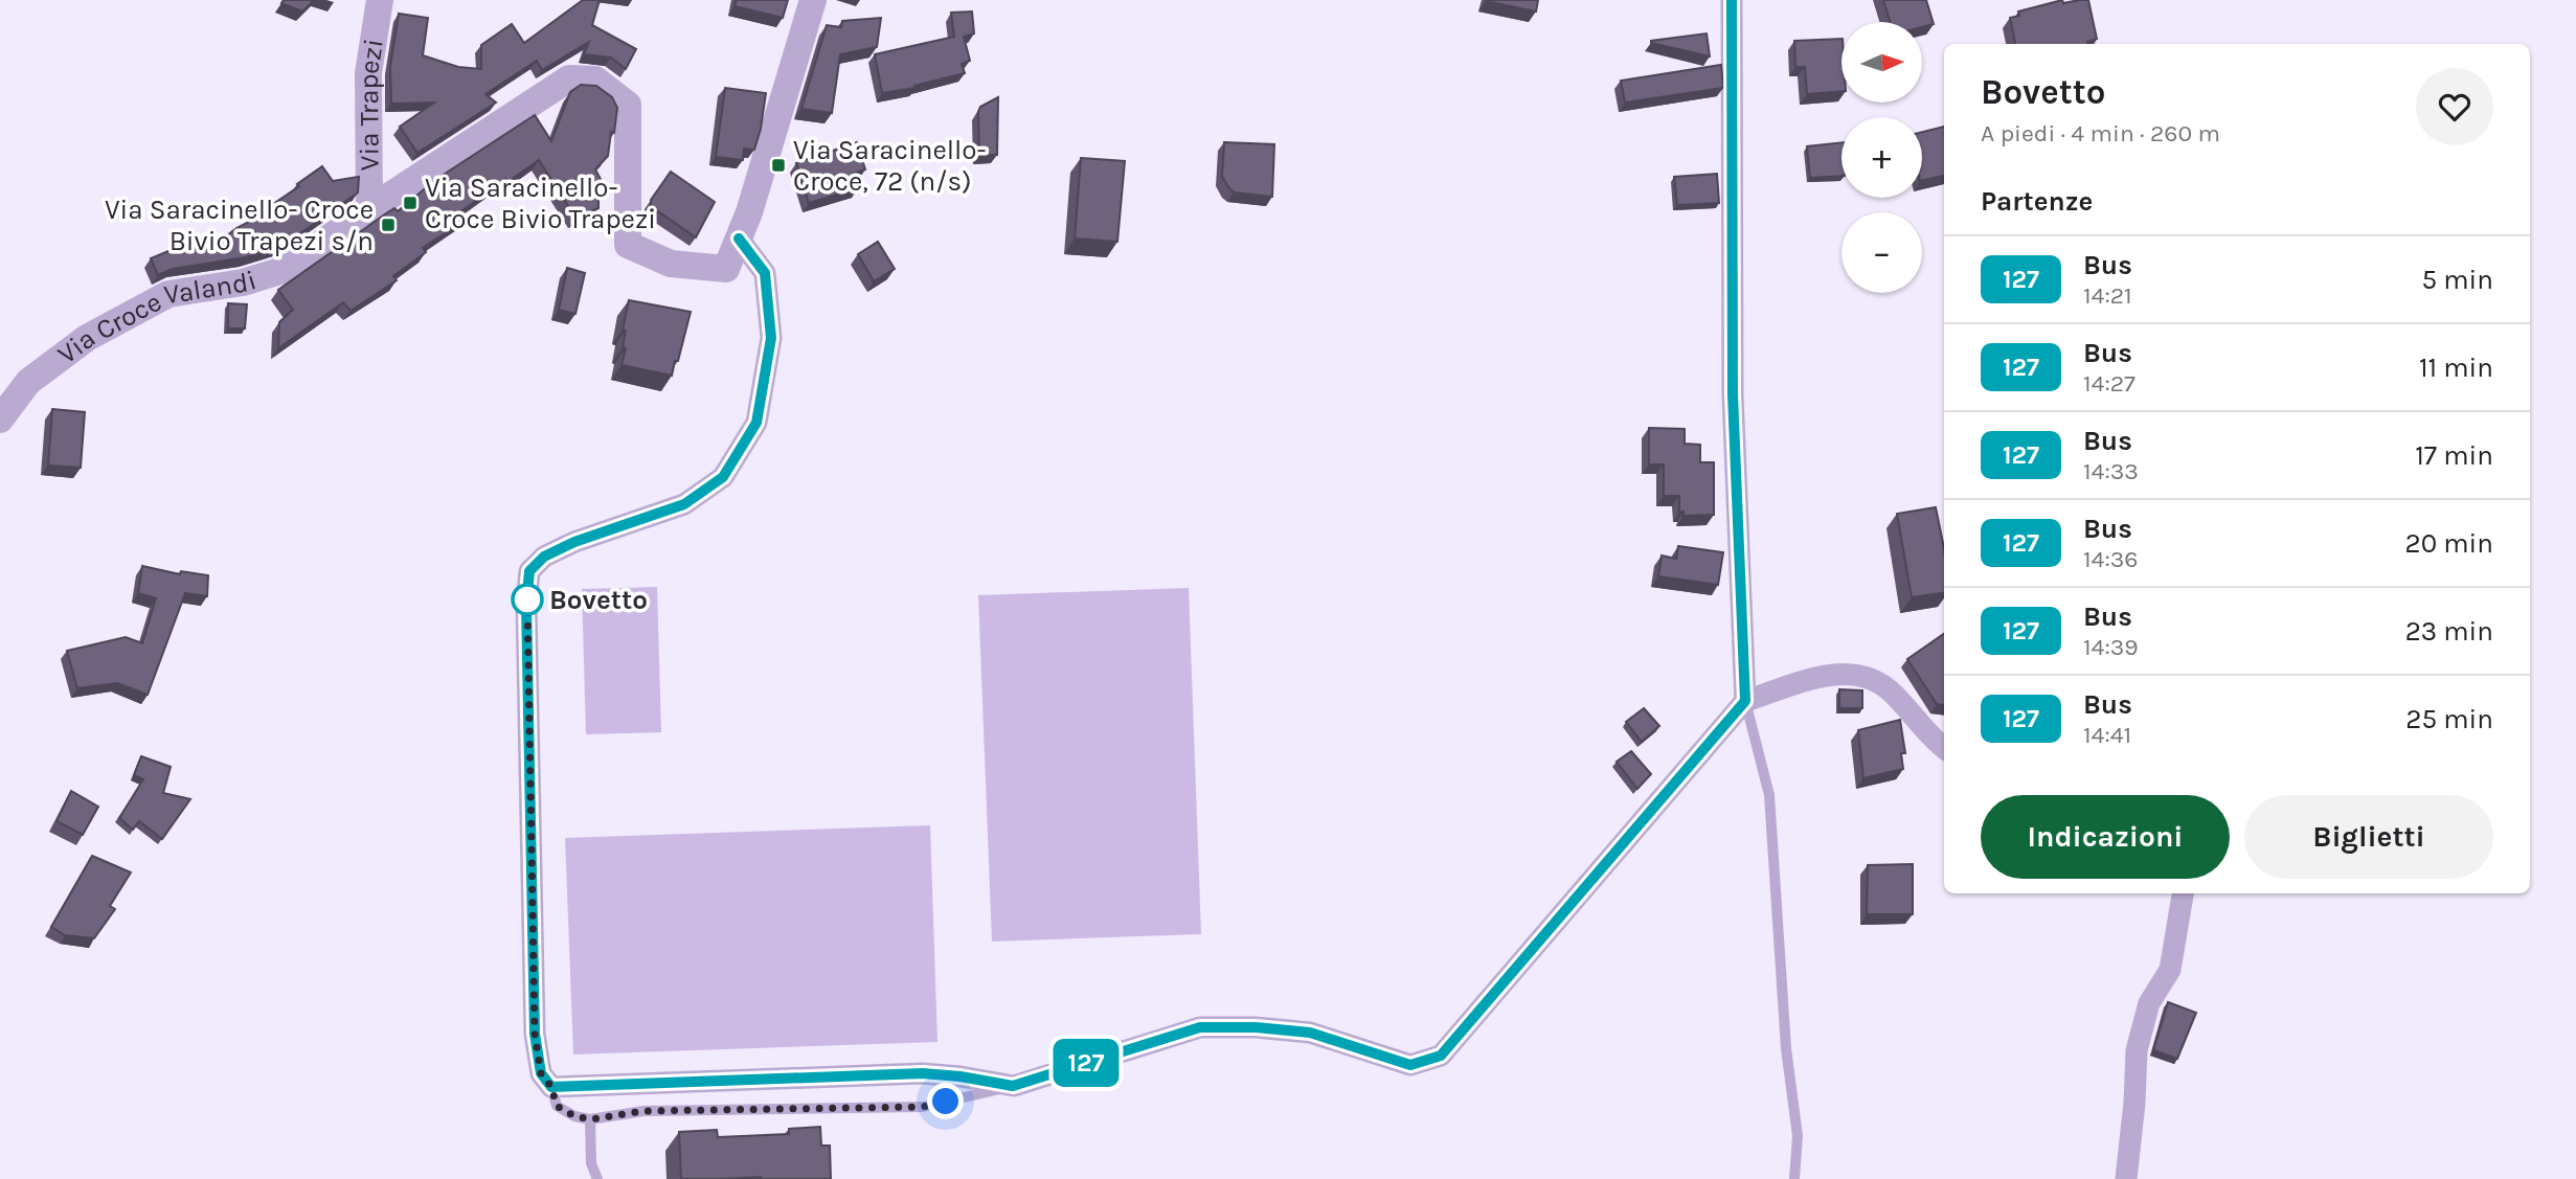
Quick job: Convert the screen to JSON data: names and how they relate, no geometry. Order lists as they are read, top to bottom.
{
  "streets": {
    "street": ["Via Trapezi", "Via Croce Valandi"]
  },
  "crossings": [
    ["Via Trapezi", "Via Croce Valandi"]
  ],
  "places": {
    "transit": ["Via Saracinello- Croce, 72 (n/s)", "Via Saracinello- Croce Bivio Trapezi", "Via Saracinello- Croce Bivio Trapezi s/n"],
    "other": ["Bovetto"]
  },
  "lines": ["bus line 127"],
  "north": "right",
  "page": {
    "on_map": "127",
    "map_buttons": ["+", "−"],
    "heading": [
      ["Bovetto", "A piedi · 4 min · 260 m"],
      "Partenze"
    ],
    "list": [
      {
        "mark": "127",
        "name": "Bus",
        "note": "14:21",
        "value": "5 min"
      },
      {
        "mark": "127",
        "name": "Bus",
        "note": "14:27",
        "value": "11 min"
      },
      {
        "mark": "127",
        "name": "Bus",
        "note": "14:33",
        "value": "17 min"
      },
      {
        "mark": "127",
        "name": "Bus",
        "note": "14:36",
        "value": "20 min"
      },
      {
        "mark": "127",
        "name": "Bus",
        "note": "14:39",
        "value": "23 min"
      },
      {
        "mark": "127",
        "name": "Bus",
        "note": "14:41",
        "value": "25 min"
      }
    ],
    "buttons": ["Indicazioni", "Biglietti"]
  }
}
